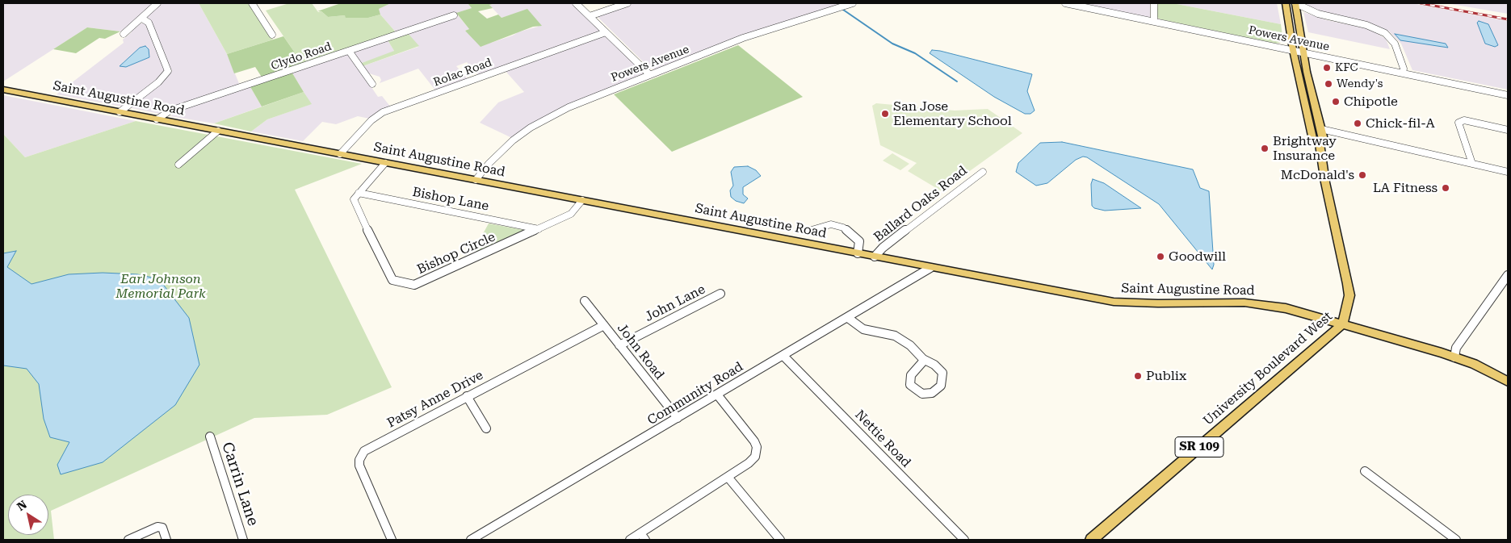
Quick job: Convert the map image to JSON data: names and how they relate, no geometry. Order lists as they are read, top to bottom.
{
  "streets": {
    "main road": ["Saint Augustine Road", "University Boulevard West", "SR 109"],
    "street": [
      "Powers Avenue",
      "Clydo Road",
      "Rolac Road",
      "Bishop Lane",
      "Ballard Oaks Road",
      "Bishop Circle",
      "John Lane",
      "John Road",
      "Community Road",
      "Patsy Anne Drive",
      "Nettie Road",
      "Carrin Lane"
    ]
  },
  "crossings": [
    ["Powers Avenue", "Saint Augustine Road"],
    ["Powers Avenue", "University Boulevard West"],
    ["Clydo Road", "Saint Augustine Road"],
    ["Rolac Road", "Saint Augustine Road"],
    ["Saint Augustine Road", "Ballard Oaks Road"],
    ["Saint Augustine Road", "Bishop Circle"],
    ["Saint Augustine Road", "University Boulevard West"],
    ["Saint Augustine Road", "Community Road"],
    ["Bishop Lane", "Bishop Circle"],
    ["John Lane", "John Road"],
    ["John Road", "Community Road"],
    ["John Road", "Patsy Anne Drive"],
    ["Community Road", "Nettie Road"]
  ],
  "parks": ["Earl Johnson Memorial Park"],
  "places": [
    "KFC",
    "Wendy's",
    "Chipotle",
    "San Jose Elementary School",
    "Chick-fil-A",
    "Brightway Insurance",
    "McDonald's",
    "LA Fitness",
    "Goodwill",
    "Publix"
  ],
  "north": "top left"
}
